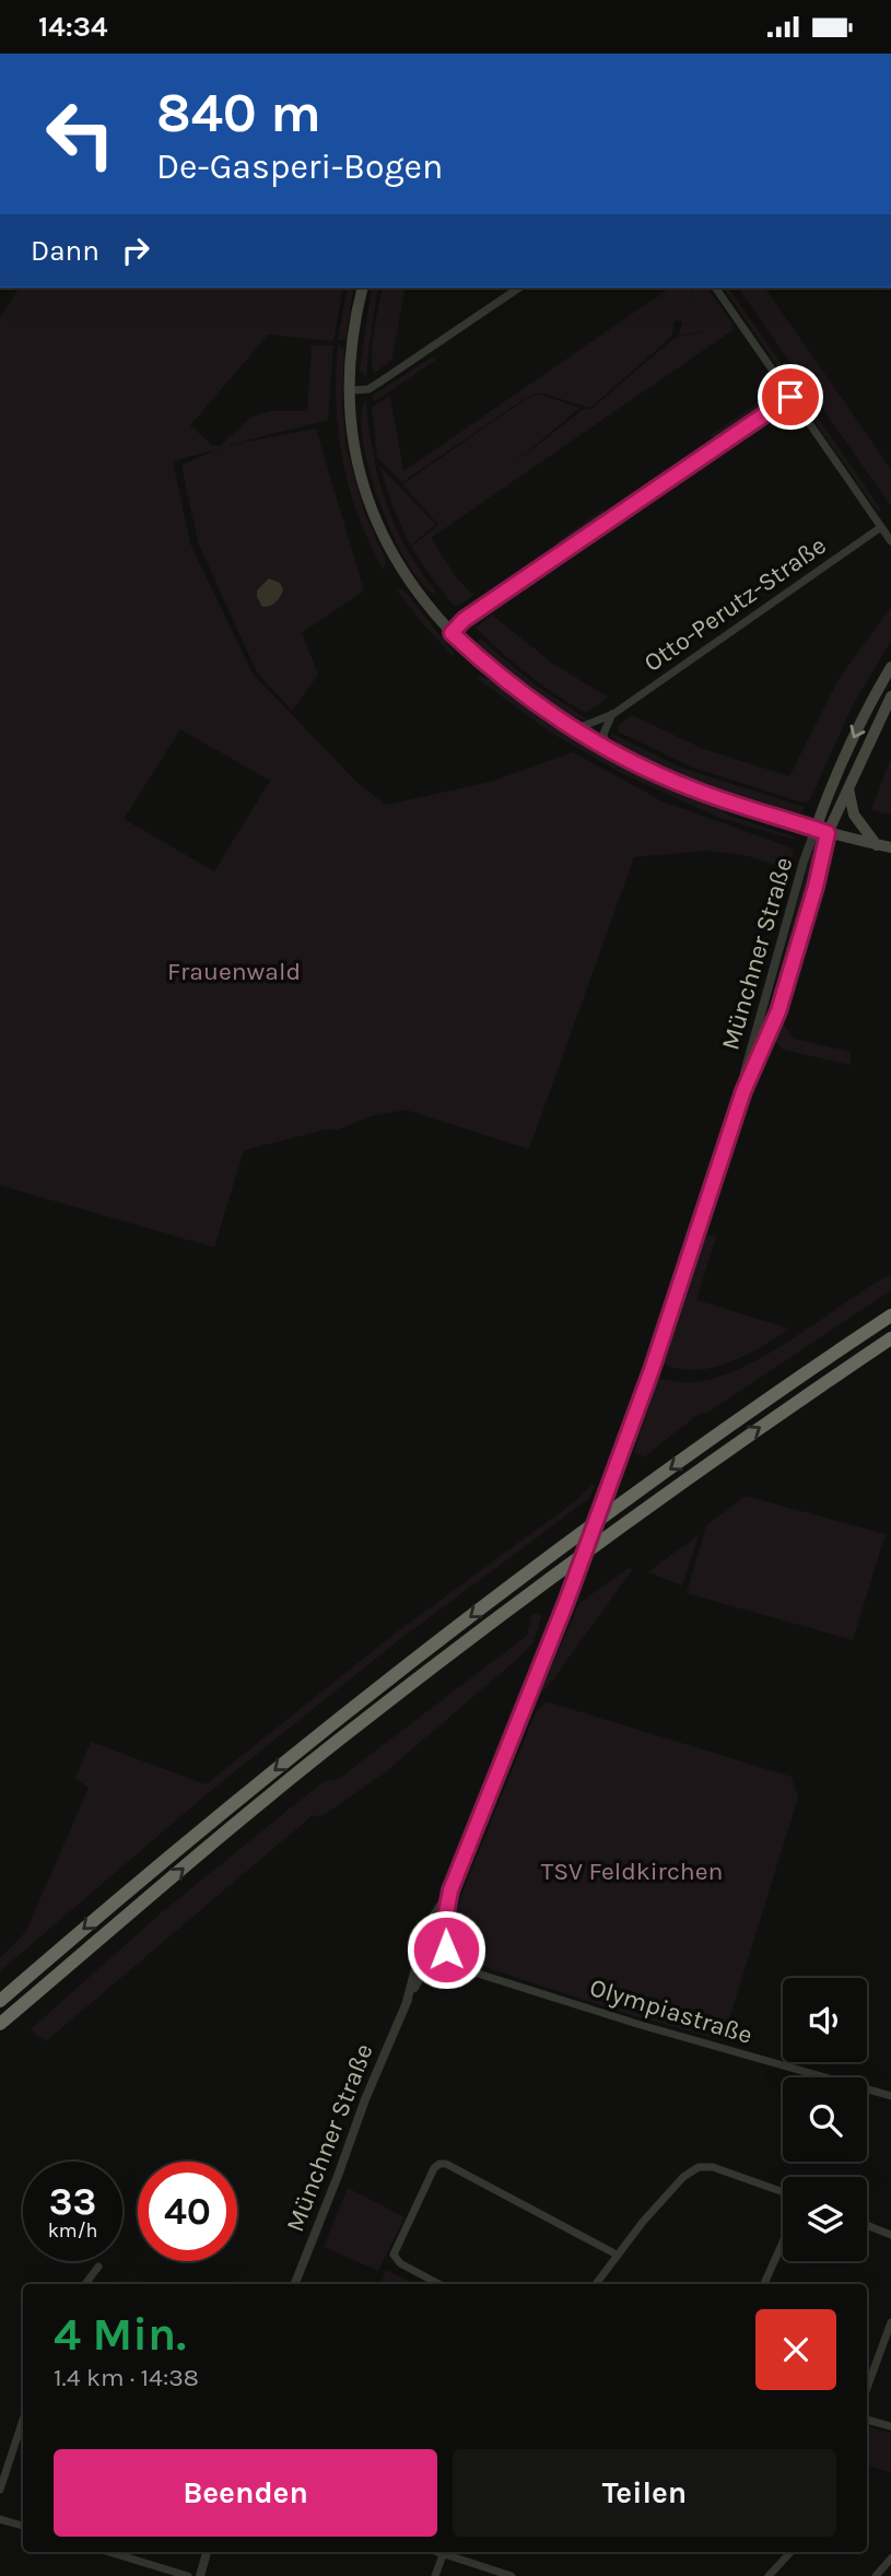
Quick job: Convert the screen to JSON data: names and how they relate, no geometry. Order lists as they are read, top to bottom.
{
  "streets": {
    "street": ["Otto-Perutz-Straße", "Münchner Straße", "Olympiastraße"]
  },
  "crossings": [
    ["Münchner Straße", "Olympiastraße"]
  ],
  "parks": ["Frauenwald", "TSV Feldkirchen"],
  "page": {
    "status": "14:34",
    "turn": ["840 m", "De-Gasperi-Bogen"],
    "then": "Dann",
    "speed": "33 km/h",
    "limit": "40",
    "heading": ["4 Min.", "1.4 km · 14:38"],
    "buttons": ["Beenden", "Teilen"]
  }
}
